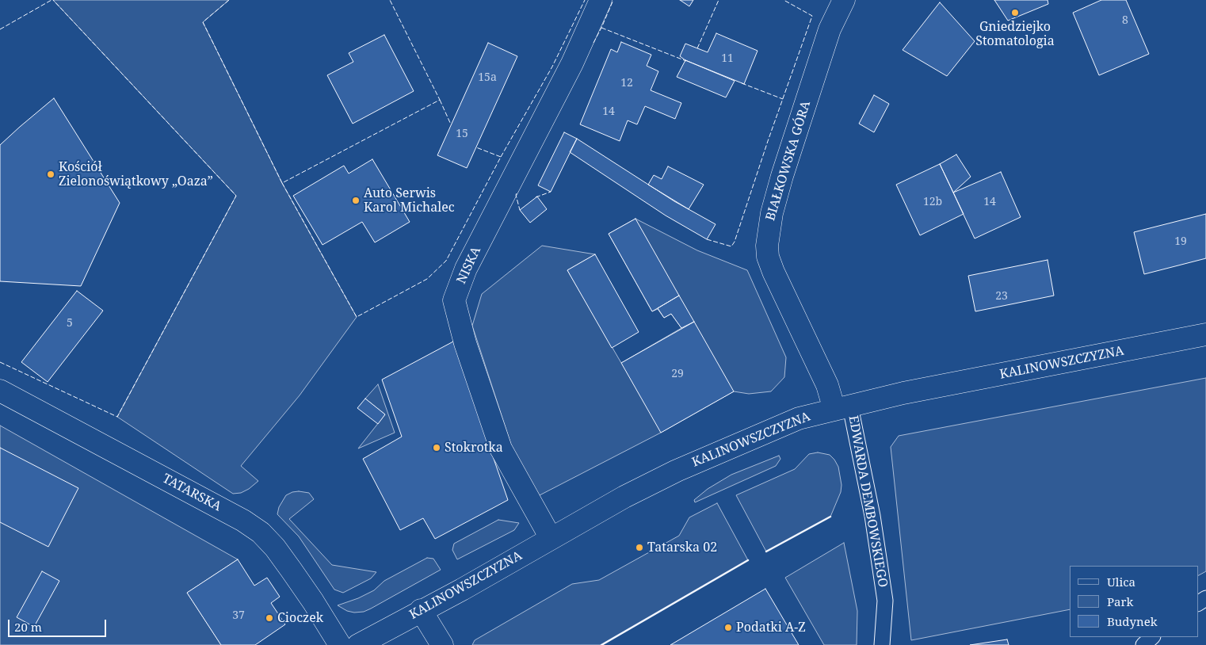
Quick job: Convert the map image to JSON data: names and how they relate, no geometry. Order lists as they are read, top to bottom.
{
  "streets": {
    "street": [
      "BIAŁKOWSKA GÓRA",
      "NISKA",
      "KALINOWSZCZYZNA",
      "TATARSKA"
    ],
    "lane": ["EDWARDA DEMBOWSKIEGO"]
  },
  "crossings": [
    ["BIAŁKOWSKA GÓRA", "KALINOWSZCZYZNA"],
    ["BIAŁKOWSKA GÓRA", "EDWARDA DEMBOWSKIEGO"],
    ["NISKA", "KALINOWSZCZYZNA"],
    ["KALINOWSZCZYZNA", "EDWARDA DEMBOWSKIEGO"]
  ],
  "places": [
    "Gniedziejko Stomatologia",
    "Kościół Zielonoświątkowy „Oaza”",
    "Auto Serwis Karol Michalec",
    "Stokrotka",
    "Tatarska 02",
    "Cioczek",
    "Podatki A-Z"
  ],
  "house_numbers": [
    "8",
    "11",
    "15a",
    "12",
    "14",
    "15",
    "12b",
    "14",
    "19",
    "23",
    "5",
    "29",
    "37"
  ],
  "legend": ["Ulica", "Park", "Budynek"],
  "scale_bar": "20 m"
}
